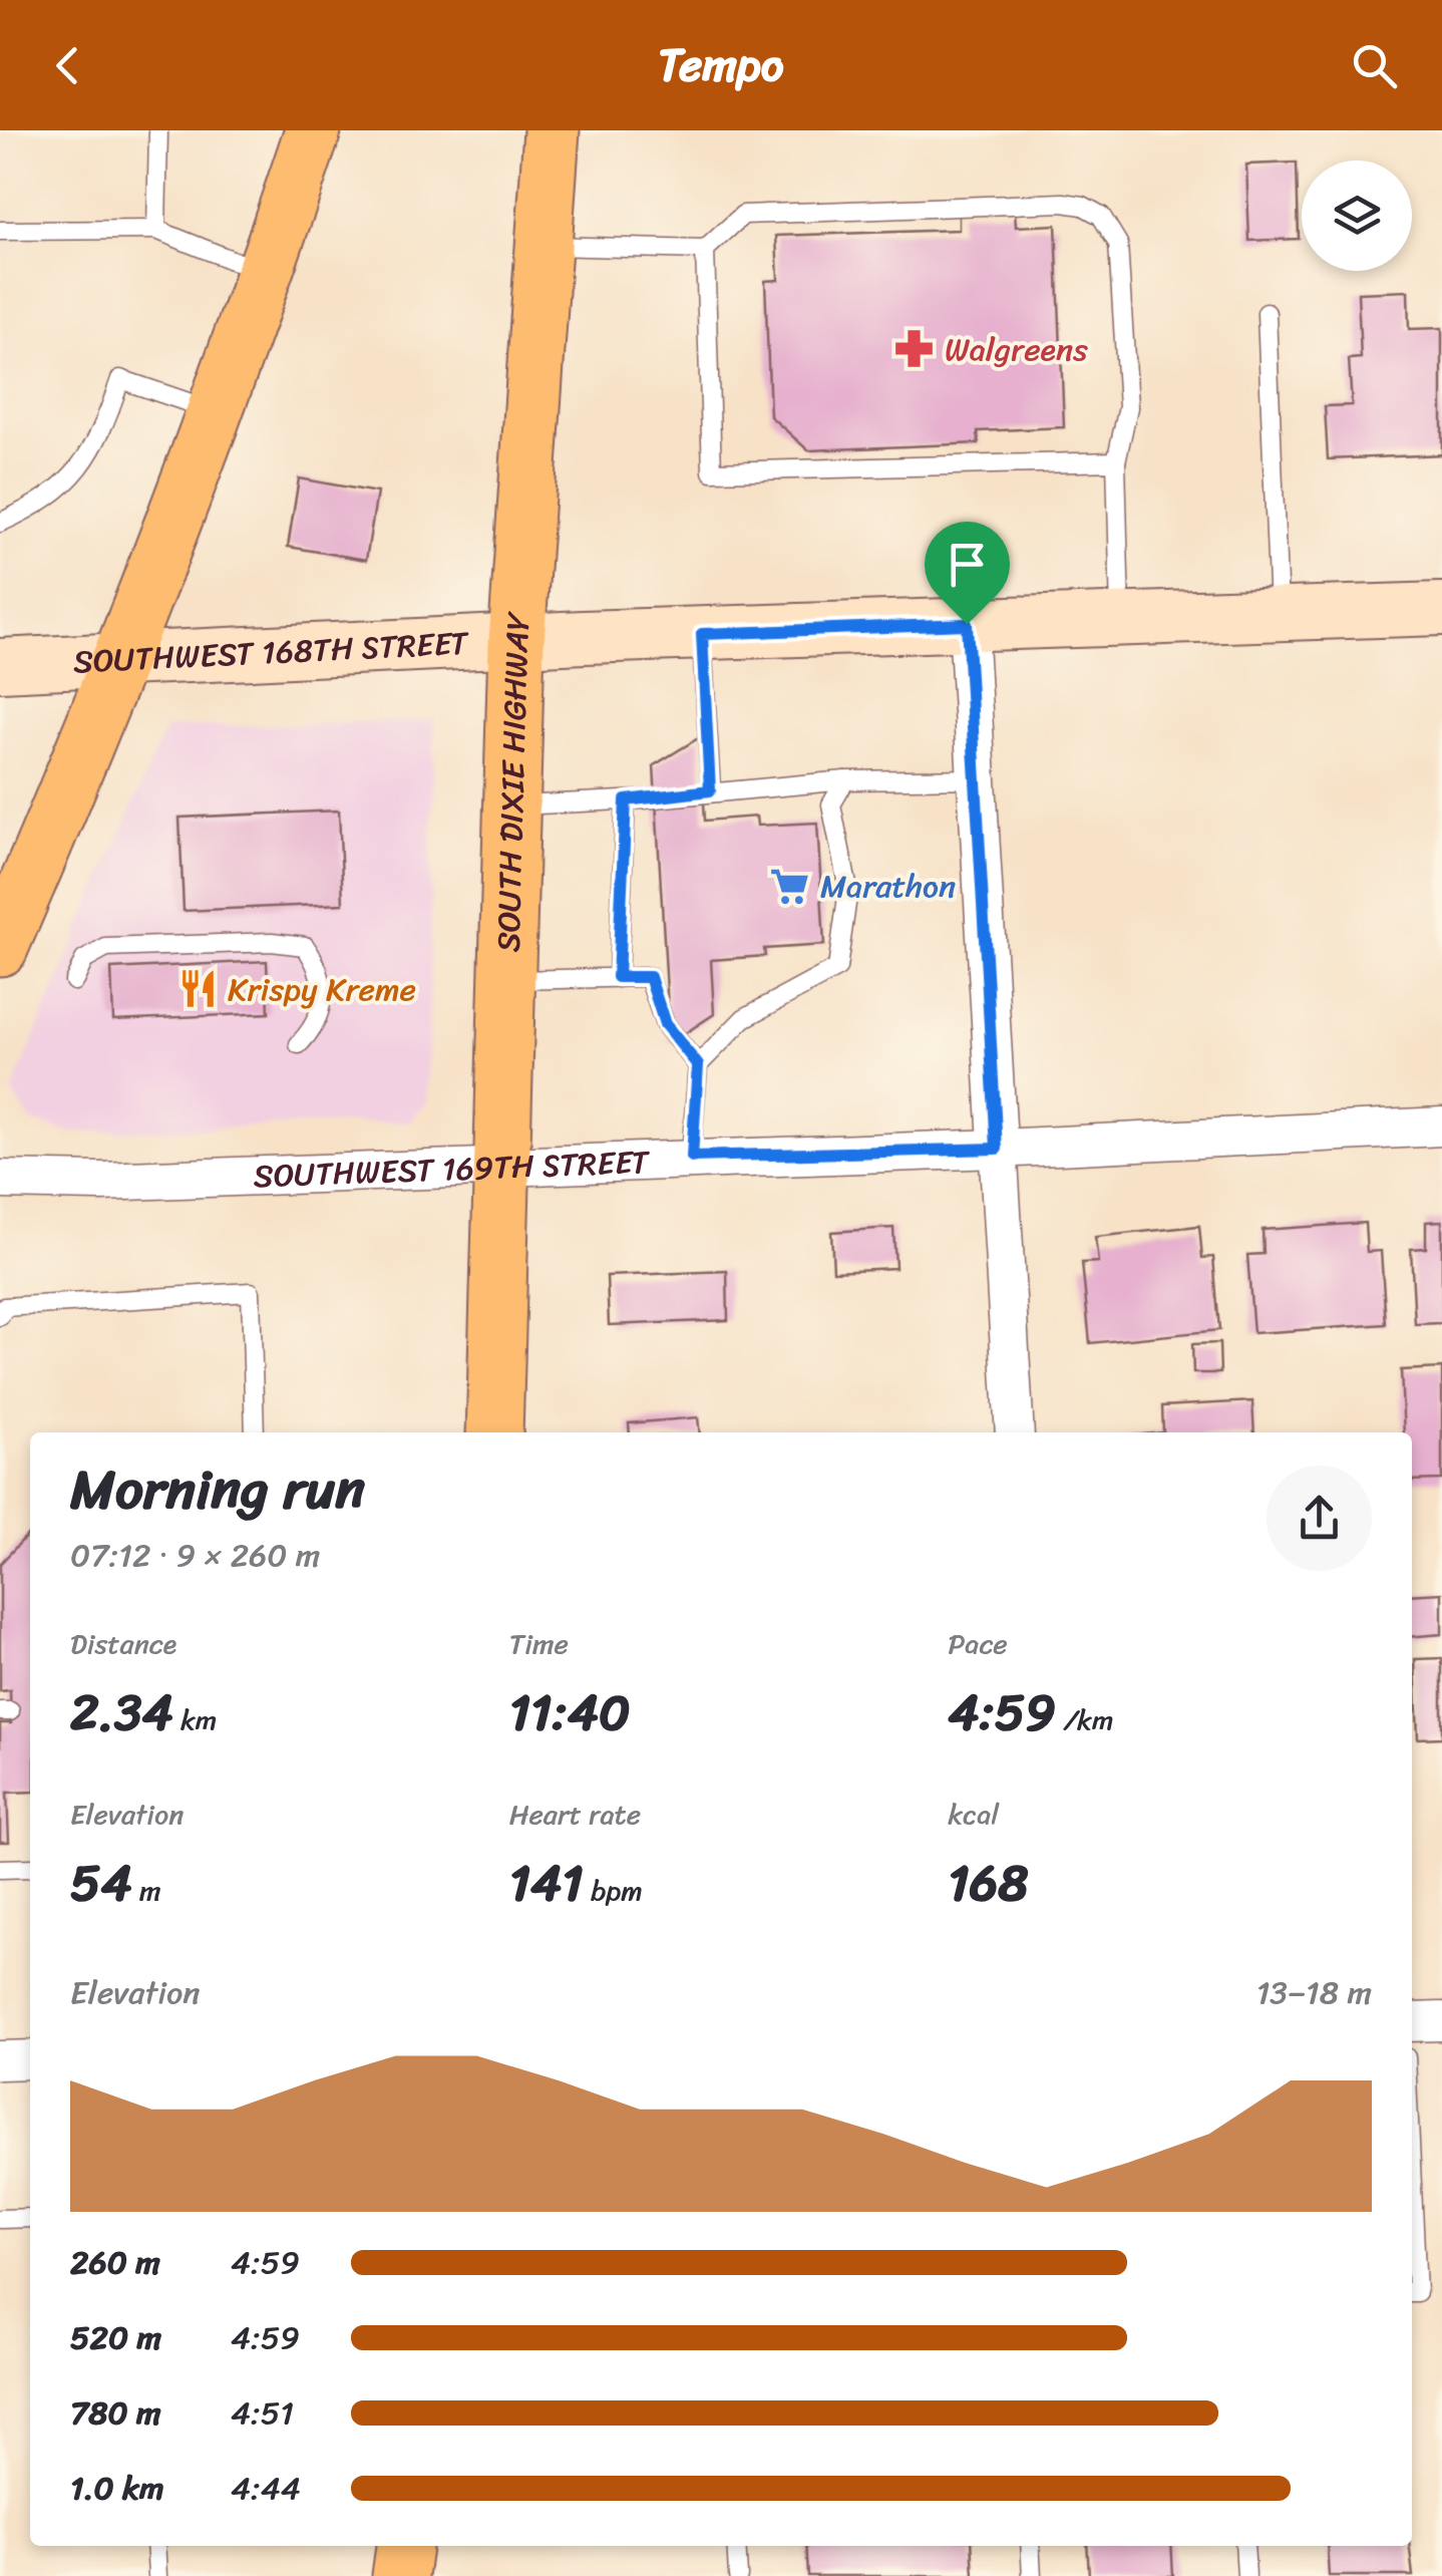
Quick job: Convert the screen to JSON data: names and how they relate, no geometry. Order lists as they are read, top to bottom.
{
  "streets": {
    "highway": ["SOUTH DIXIE HIGHWAY"],
    "street": ["SOUTHWEST 168TH STREET", "SOUTHWEST 169TH STREET"]
  },
  "crossings": [
    ["SOUTHWEST 168TH STREET", "SOUTH DIXIE HIGHWAY"],
    ["SOUTH DIXIE HIGHWAY", "SOUTHWEST 169TH STREET"]
  ],
  "places": {
    "pharmacy": ["Walgreens"],
    "supermarket": ["Marathon"],
    "restaurant": ["Krispy Kreme"]
  },
  "page": {
    "header": "Tempo",
    "heading": ["Morning run", "07:12 · 9 × 260 m"],
    "stats": [
      ["Distance", "2.34 km"],
      ["Time", "11:40"],
      ["Pace", "4:59 /km"],
      ["Elevation", "54 m"],
      ["Heart rate", "141 bpm"],
      ["kcal", "168"]
    ],
    "chart": ["Elevation", "13–18 m"],
    "list": [
      {
        "name": "260 m",
        "note": "4:59"
      },
      {
        "name": "520 m",
        "note": "4:59"
      },
      {
        "name": "780 m",
        "note": "4:51"
      },
      {
        "name": "1.0 km",
        "note": "4:44"
      }
    ]
  }
}
